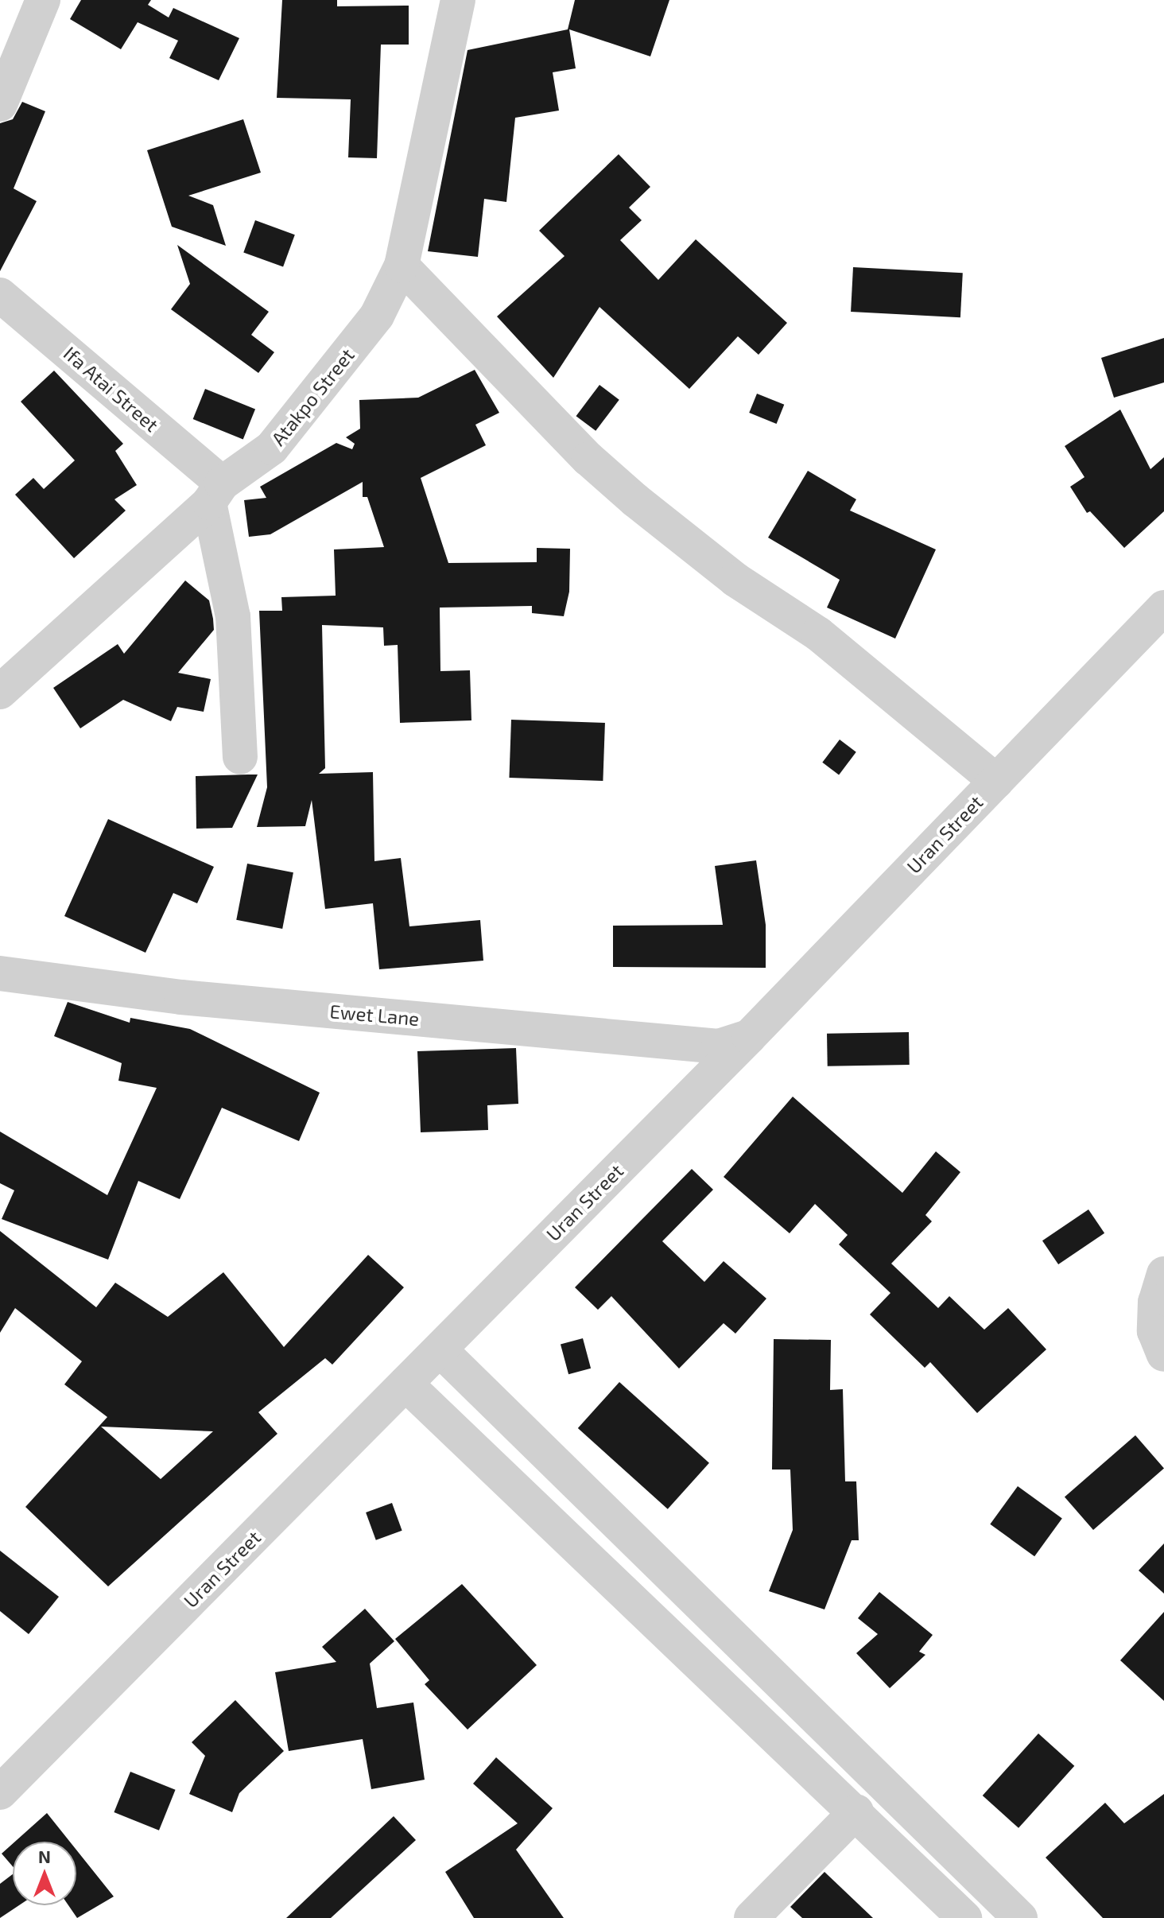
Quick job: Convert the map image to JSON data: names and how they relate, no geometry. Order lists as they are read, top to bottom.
{
  "streets": {
    "street": [
      "Ifa Atai Street",
      "Atakpo Street",
      "Uran Street",
      "Ewet Lane"
    ]
  },
  "crossings": [
    ["Ifa Atai Street", "Atakpo Street"],
    ["Uran Street", "Ewet Lane"]
  ],
  "north": "top"
}
